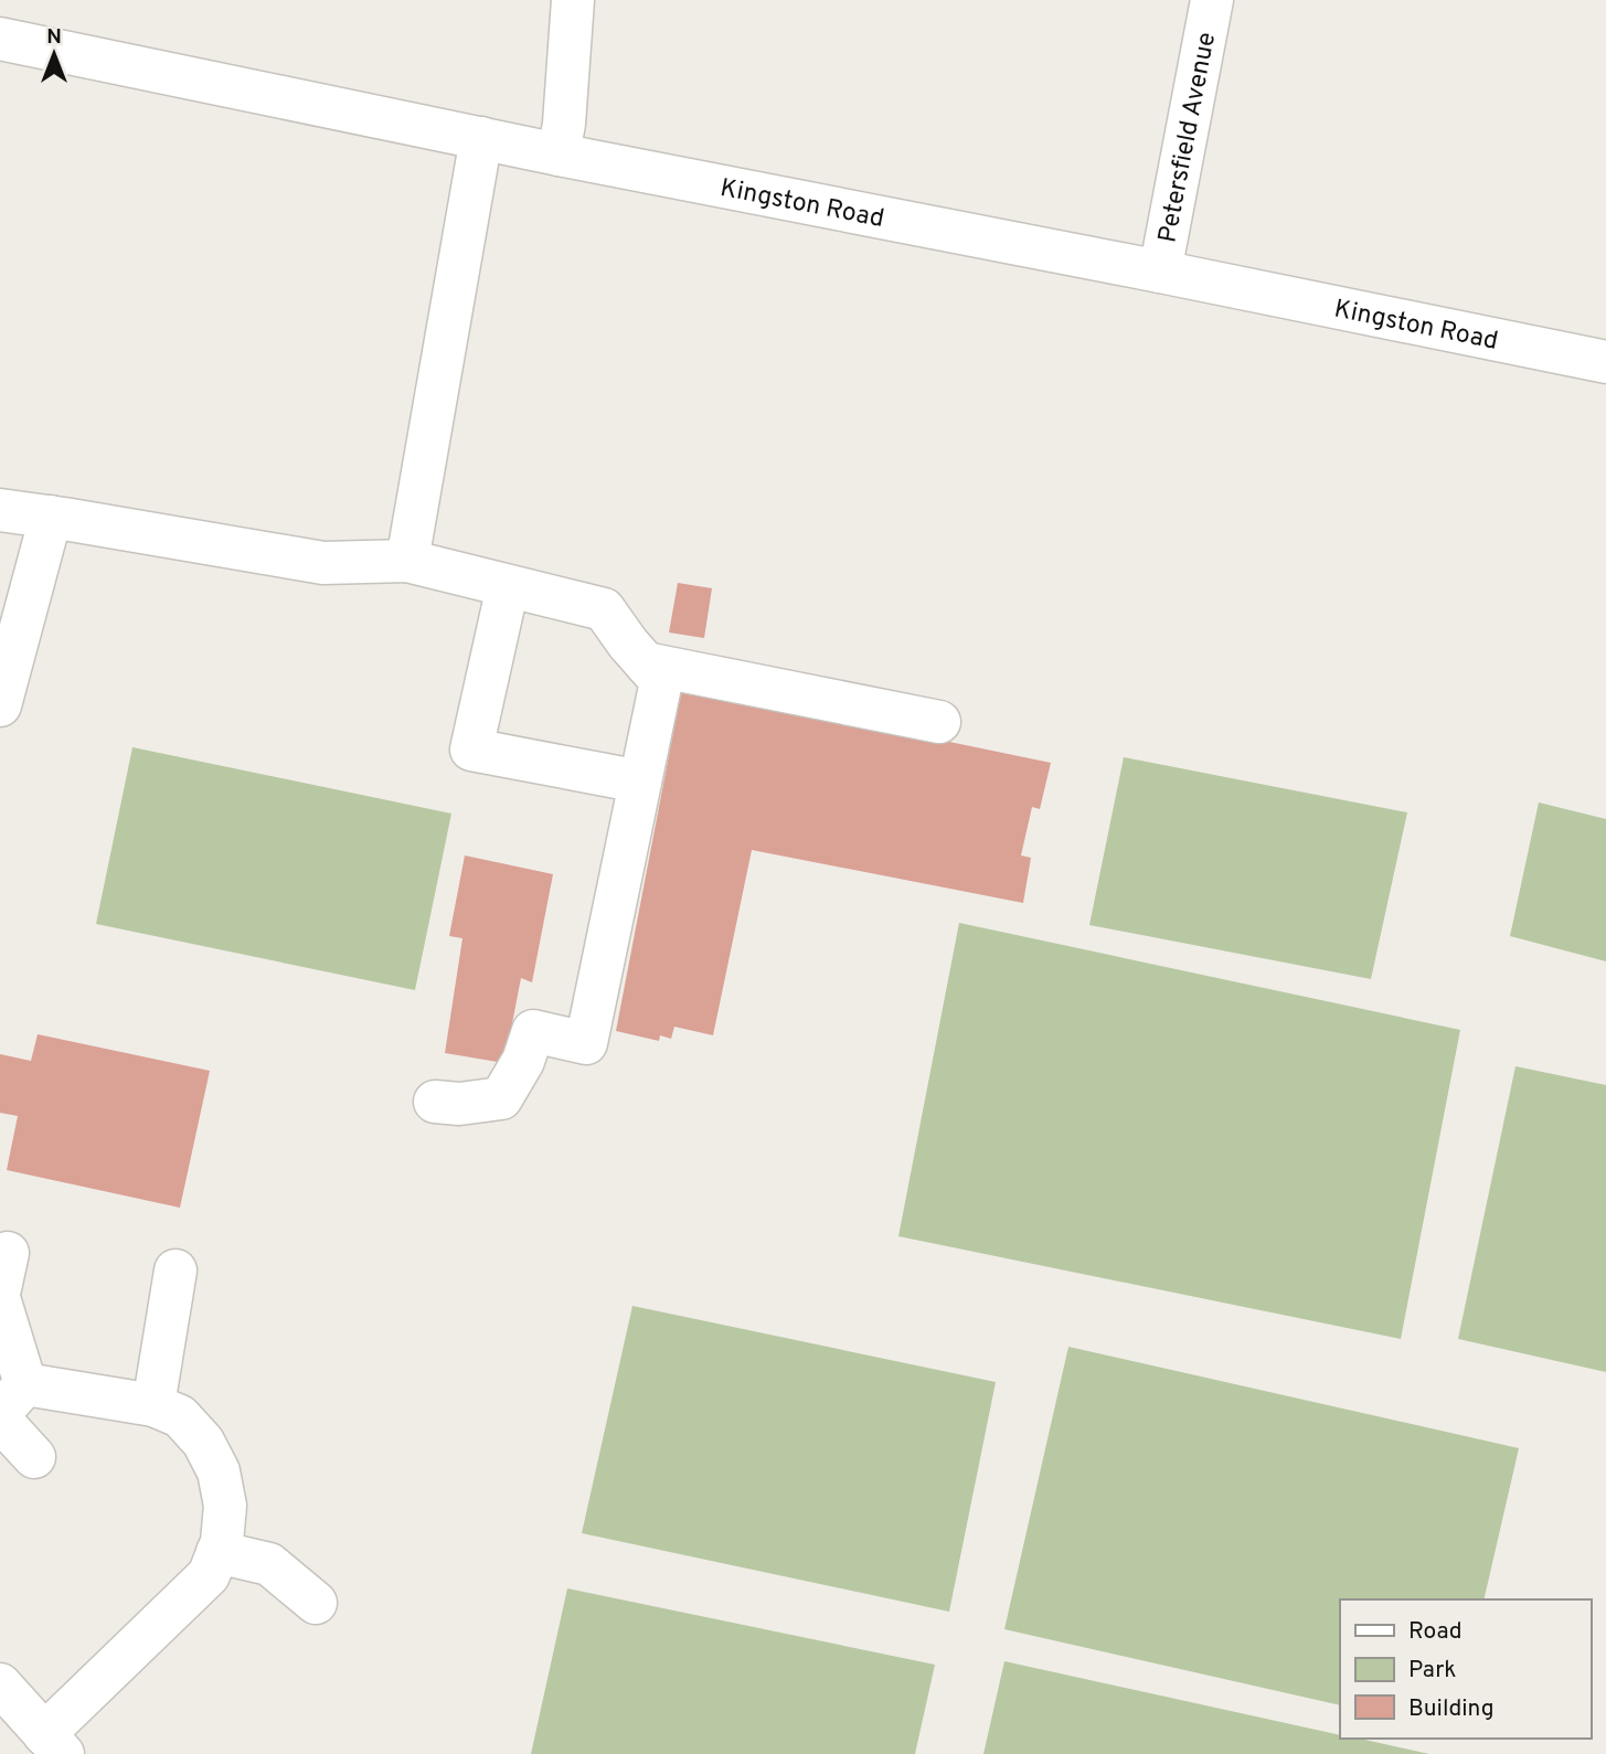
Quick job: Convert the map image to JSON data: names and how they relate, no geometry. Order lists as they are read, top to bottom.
{
  "streets": {
    "street": ["Petersfield Avenue", "Kingston Road"]
  },
  "crossings": [
    ["Petersfield Avenue", "Kingston Road"]
  ],
  "legend": ["Road", "Park", "Building"],
  "north": "top"
}
